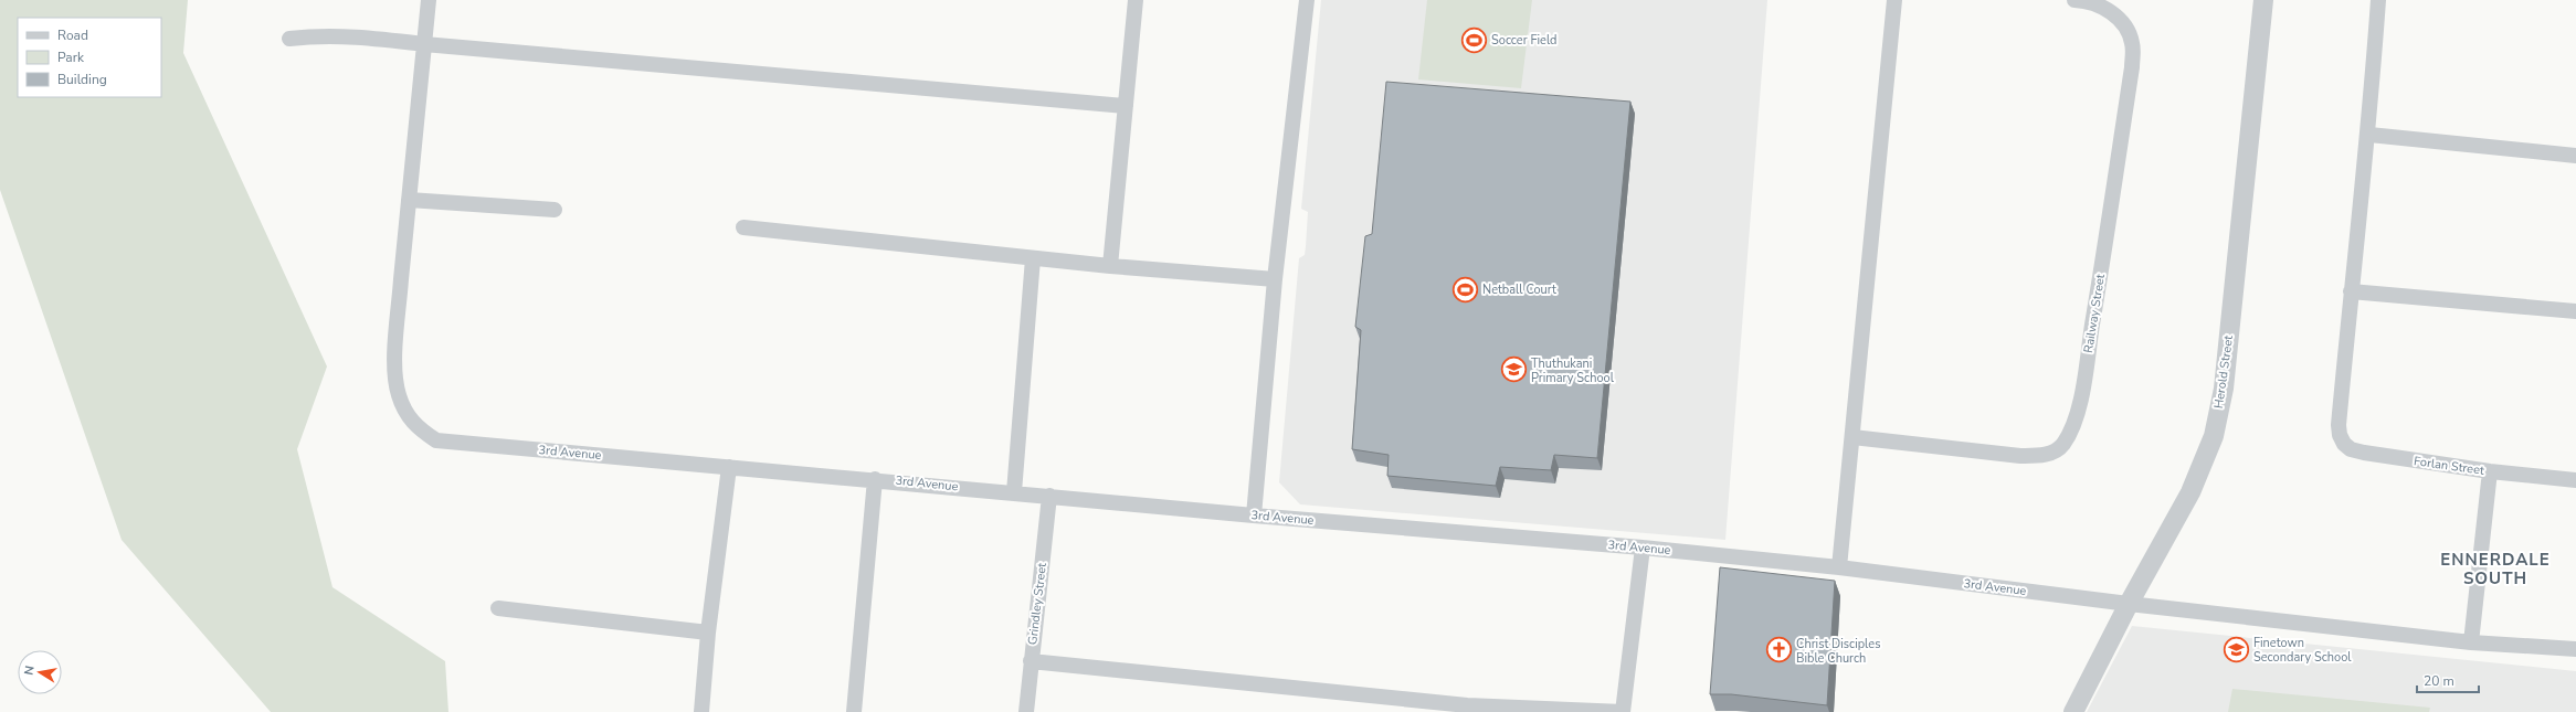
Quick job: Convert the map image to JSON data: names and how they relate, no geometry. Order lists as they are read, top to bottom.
{
  "streets": {
    "street": [
      "Railway Street",
      "Herold Street",
      "3rd Avenue",
      "Forlan Street",
      "Grindley Street"
    ]
  },
  "crossings": [
    ["Herold Street", "3rd Avenue"],
    ["3rd Avenue", "Grindley Street"]
  ],
  "districts": ["ENNERDALE SOUTH"],
  "places": {
    "sports": ["Soccer Field", "Netball Court"],
    "school or university": ["Thuthukani Primary School", "Finetown Secondary School"],
    "church": ["Christ Disciples Bible Church"]
  },
  "legend": ["Road", "Park", "Building"],
  "scale_bar": "20 m",
  "north": "left"
}
